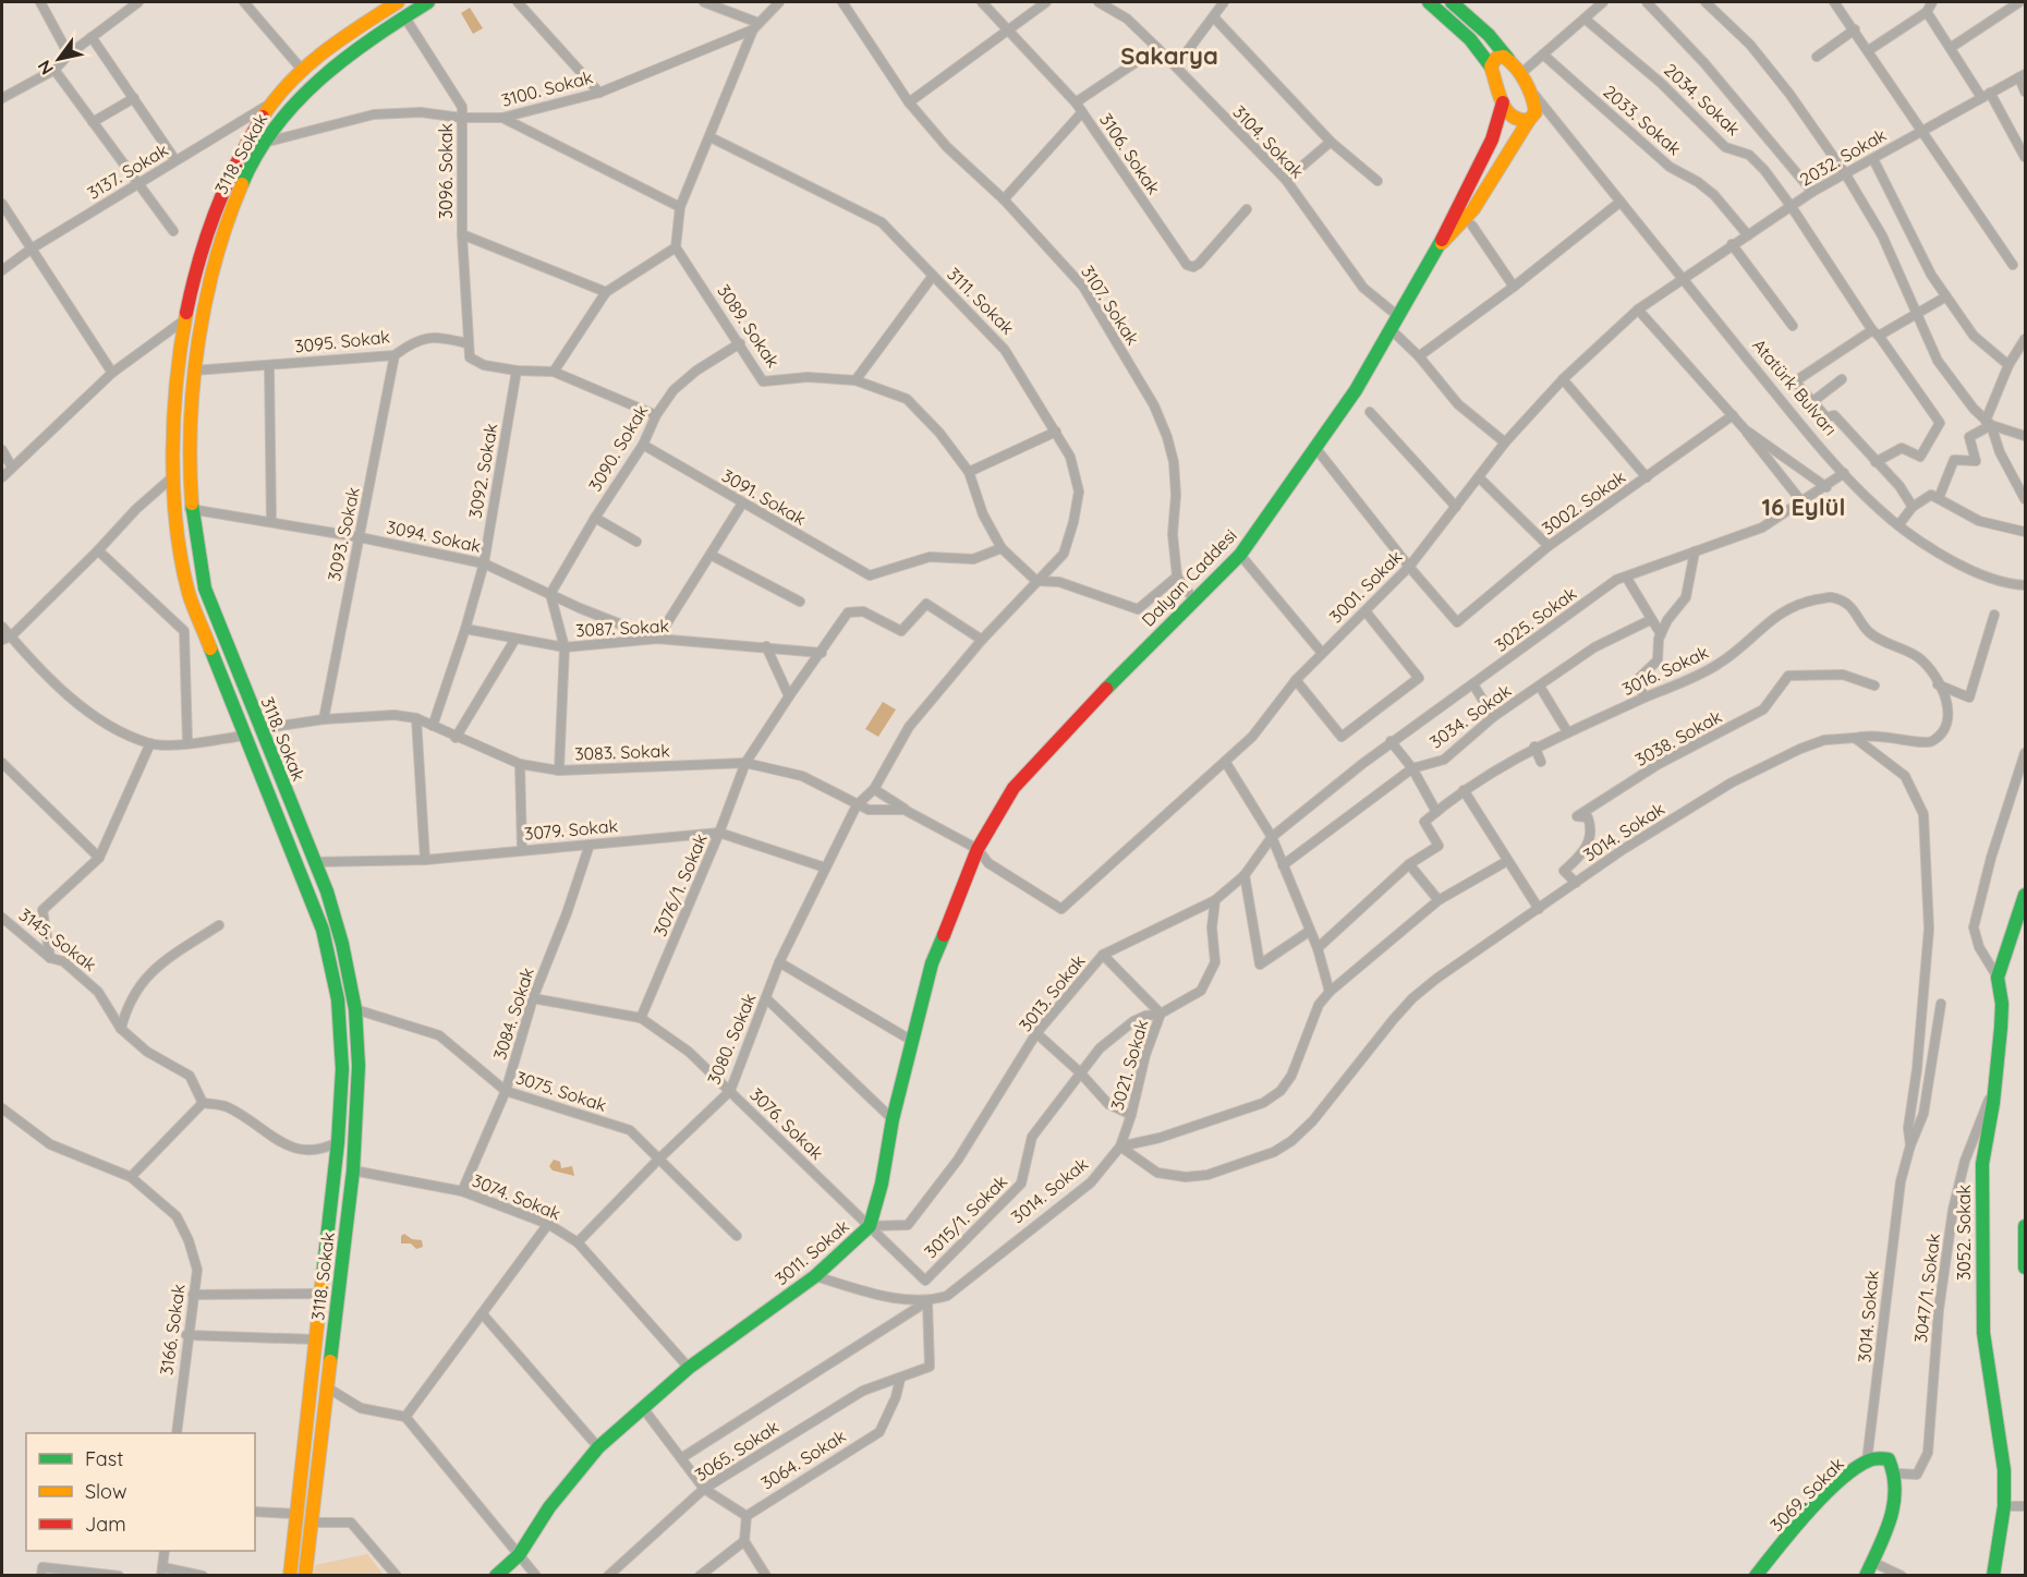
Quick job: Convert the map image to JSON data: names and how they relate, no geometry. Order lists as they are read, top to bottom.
{
  "streets": {
    "main road": [
      "3118. Sokak",
      "Dalyan Caddesi",
      "3052. Sokak",
      "3011. Sokak",
      "3069. Sokak"
    ],
    "street": [
      "3100. Sokak",
      "2034. Sokak",
      "2033. Sokak",
      "3104. Sokak",
      "3106. Sokak",
      "2032. Sokak",
      "3137. Sokak",
      "3096. Sokak",
      "3111. Sokak",
      "3107. Sokak",
      "3089. Sokak",
      "3095. Sokak",
      "Atatürk Bulvarı",
      "3090. Sokak",
      "3092. Sokak",
      "3091. Sokak",
      "3002. Sokak",
      "3093. Sokak",
      "3094. Sokak",
      "3001. Sokak",
      "3025. Sokak",
      "3087. Sokak",
      "3016. Sokak",
      "3034. Sokak",
      "3038. Sokak",
      "3083. Sokak",
      "3079. Sokak",
      "3014. Sokak",
      "3076/1. Sokak",
      "3145. Sokak",
      "3013. Sokak",
      "3084. Sokak",
      "3080. Sokak",
      "3021. Sokak",
      "3075. Sokak",
      "3076. Sokak",
      "3074. Sokak",
      "3015/1. Sokak",
      "3047/1. Sokak",
      "3166. Sokak",
      "3065. Sokak",
      "3064. Sokak"
    ]
  },
  "crossings": [
    ["3100. Sokak", "3118. Sokak"],
    ["3100. Sokak", "3096. Sokak"],
    ["2034. Sokak", "2032. Sokak"],
    ["2033. Sokak", "2032. Sokak"],
    ["3104. Sokak", "Dalyan Caddesi"],
    ["3118. Sokak", "3137. Sokak"],
    ["3118. Sokak", "3096. Sokak"],
    ["3118. Sokak", "3095. Sokak"],
    ["3118. Sokak", "3094. Sokak"],
    ["3118. Sokak", "3083. Sokak"],
    ["3118. Sokak", "3079. Sokak"],
    ["3118. Sokak", "3075. Sokak"],
    ["3118. Sokak", "3074. Sokak"],
    ["2032. Sokak", "Atatürk Bulvarı"],
    ["2032. Sokak", "3001. Sokak"],
    ["3096. Sokak", "3095. Sokak"],
    ["3111. Sokak", "3089. Sokak"],
    ["3089. Sokak", "3090. Sokak"],
    ["3089. Sokak", "3091. Sokak"],
    ["3095. Sokak", "3093. Sokak"],
    ["Atatürk Bulvarı", "3001. Sokak"],
    ["Atatürk Bulvarı", "3025. Sokak"],
    ["3090. Sokak", "3091. Sokak"],
    ["3090. Sokak", "3094. Sokak"],
    ["3092. Sokak", "3094. Sokak"],
    ["3092. Sokak", "3087. Sokak"],
    ["3092. Sokak", "3083. Sokak"],
    ["3002. Sokak", "3001. Sokak"],
    ["3093. Sokak", "3094. Sokak"],
    ["3093. Sokak", "3083. Sokak"],
    ["3094. Sokak", "3087. Sokak"],
    ["Dalyan Caddesi", "3083. Sokak"],
    ["Dalyan Caddesi", "3011. Sokak"],
    ["3001. Sokak", "3083. Sokak"],
    ["3025. Sokak", "3013. Sokak"],
    ["3087. Sokak", "3076/1. Sokak"],
    ["3016. Sokak", "3014. Sokak"],
    ["3038. Sokak", "3014. Sokak"],
    ["3083. Sokak", "3076/1. Sokak"],
    ["3083. Sokak", "3080. Sokak"],
    ["3083. Sokak", "3011. Sokak"],
    ["3079. Sokak", "3076/1. Sokak"],
    ["3079. Sokak", "3084. Sokak"],
    ["3079. Sokak", "3080. Sokak"],
    ["3014. Sokak", "3021. Sokak"],
    ["3014. Sokak", "3065. Sokak"],
    ["3014. Sokak", "3069. Sokak"],
    ["3076/1. Sokak", "3076. Sokak"],
    ["3013. Sokak", "3021. Sokak"],
    ["3013. Sokak", "3076. Sokak"],
    ["3013. Sokak", "3015/1. Sokak"],
    ["3013. Sokak", "3011. Sokak"],
    ["3084. Sokak", "3075. Sokak"],
    ["3084. Sokak", "3076. Sokak"],
    ["3084. Sokak", "3074. Sokak"],
    ["3080. Sokak", "3075. Sokak"],
    ["3080. Sokak", "3076. Sokak"],
    ["3080. Sokak", "3074. Sokak"],
    ["3076. Sokak", "3015/1. Sokak"],
    ["3076. Sokak", "3011. Sokak"],
    ["3074. Sokak", "3011. Sokak"],
    ["3015/1. Sokak", "3011. Sokak"],
    ["3052. Sokak", "3047/1. Sokak"],
    ["3047/1. Sokak", "3069. Sokak"],
    ["3065. Sokak", "3064. Sokak"]
  ],
  "districts": ["Sakarya", "16 Eylül"],
  "legend": ["Fast", "Slow", "Jam"],
  "north": "bottom left"
}
